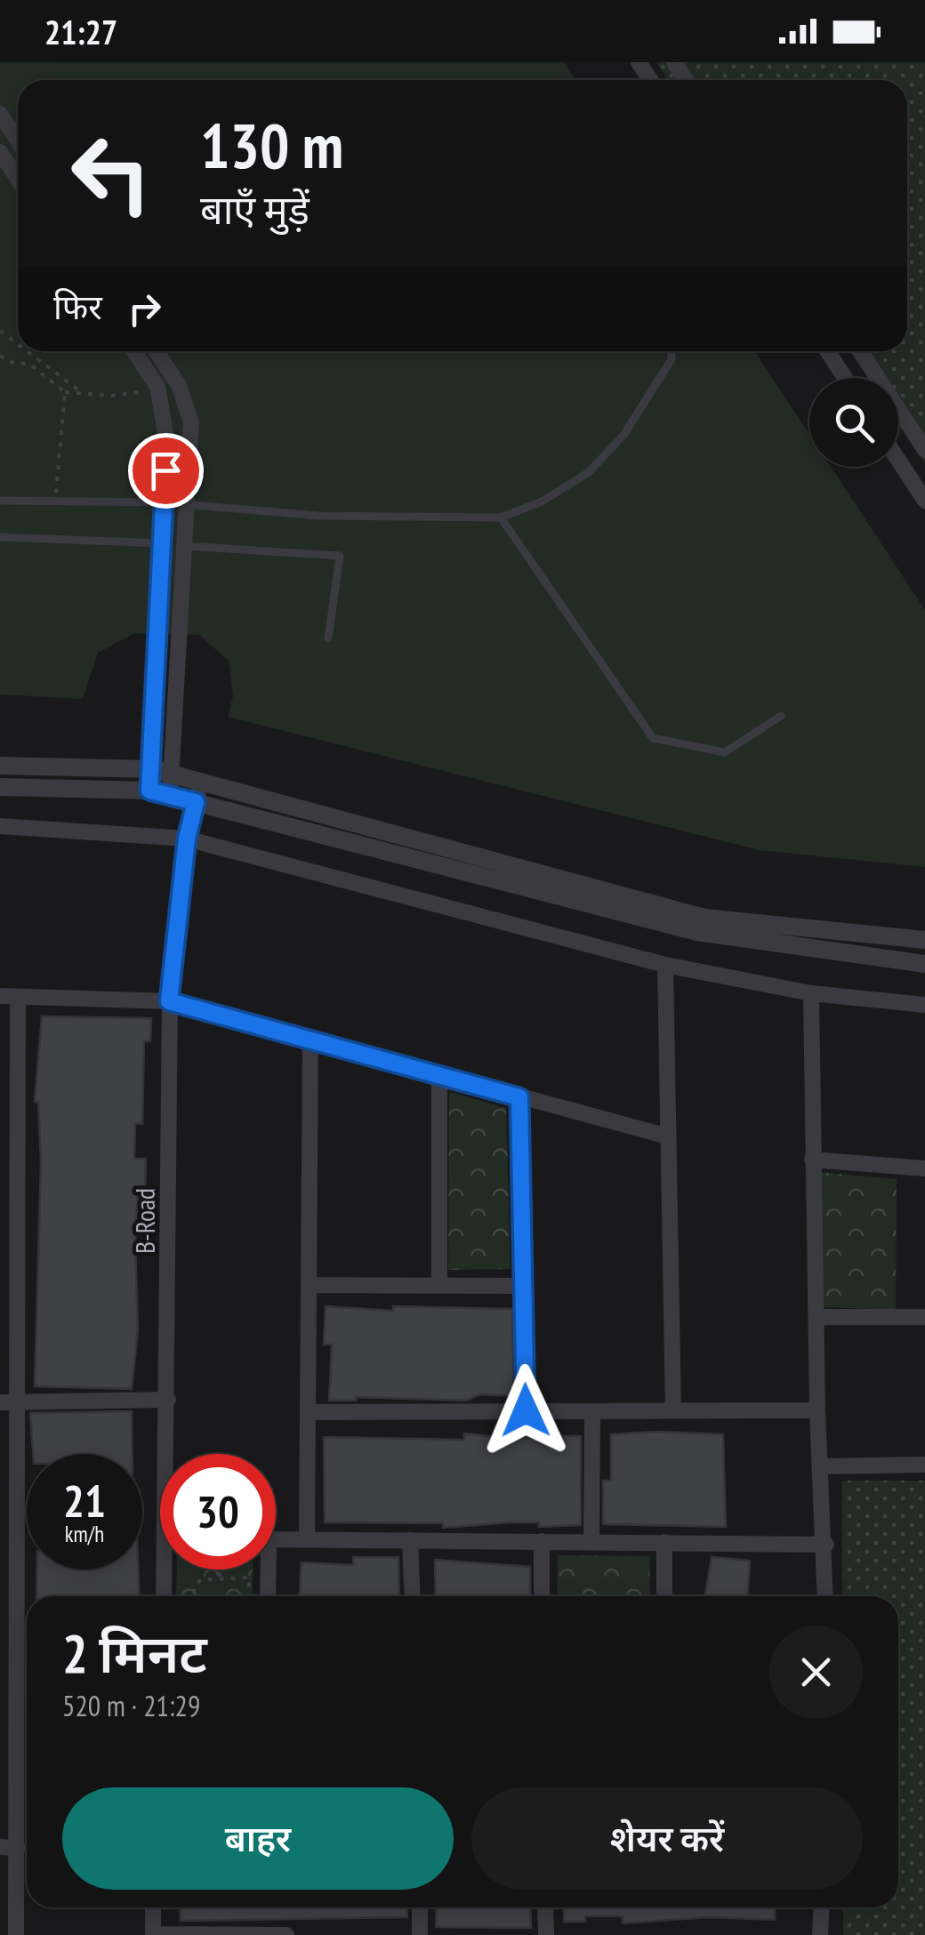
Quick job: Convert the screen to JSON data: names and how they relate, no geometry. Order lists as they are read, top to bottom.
{
  "streets": {
    "street": ["B-Road"]
  },
  "page": {
    "status": "21:27",
    "turn": ["130 m", "बाएँ मुड़ें"],
    "then": "फिर",
    "speed": "21 km/h",
    "limit": "30",
    "heading": ["2 मिनट", "520 m · 21:29"],
    "buttons": ["बाहर", "शेयर करें"]
  }
}
